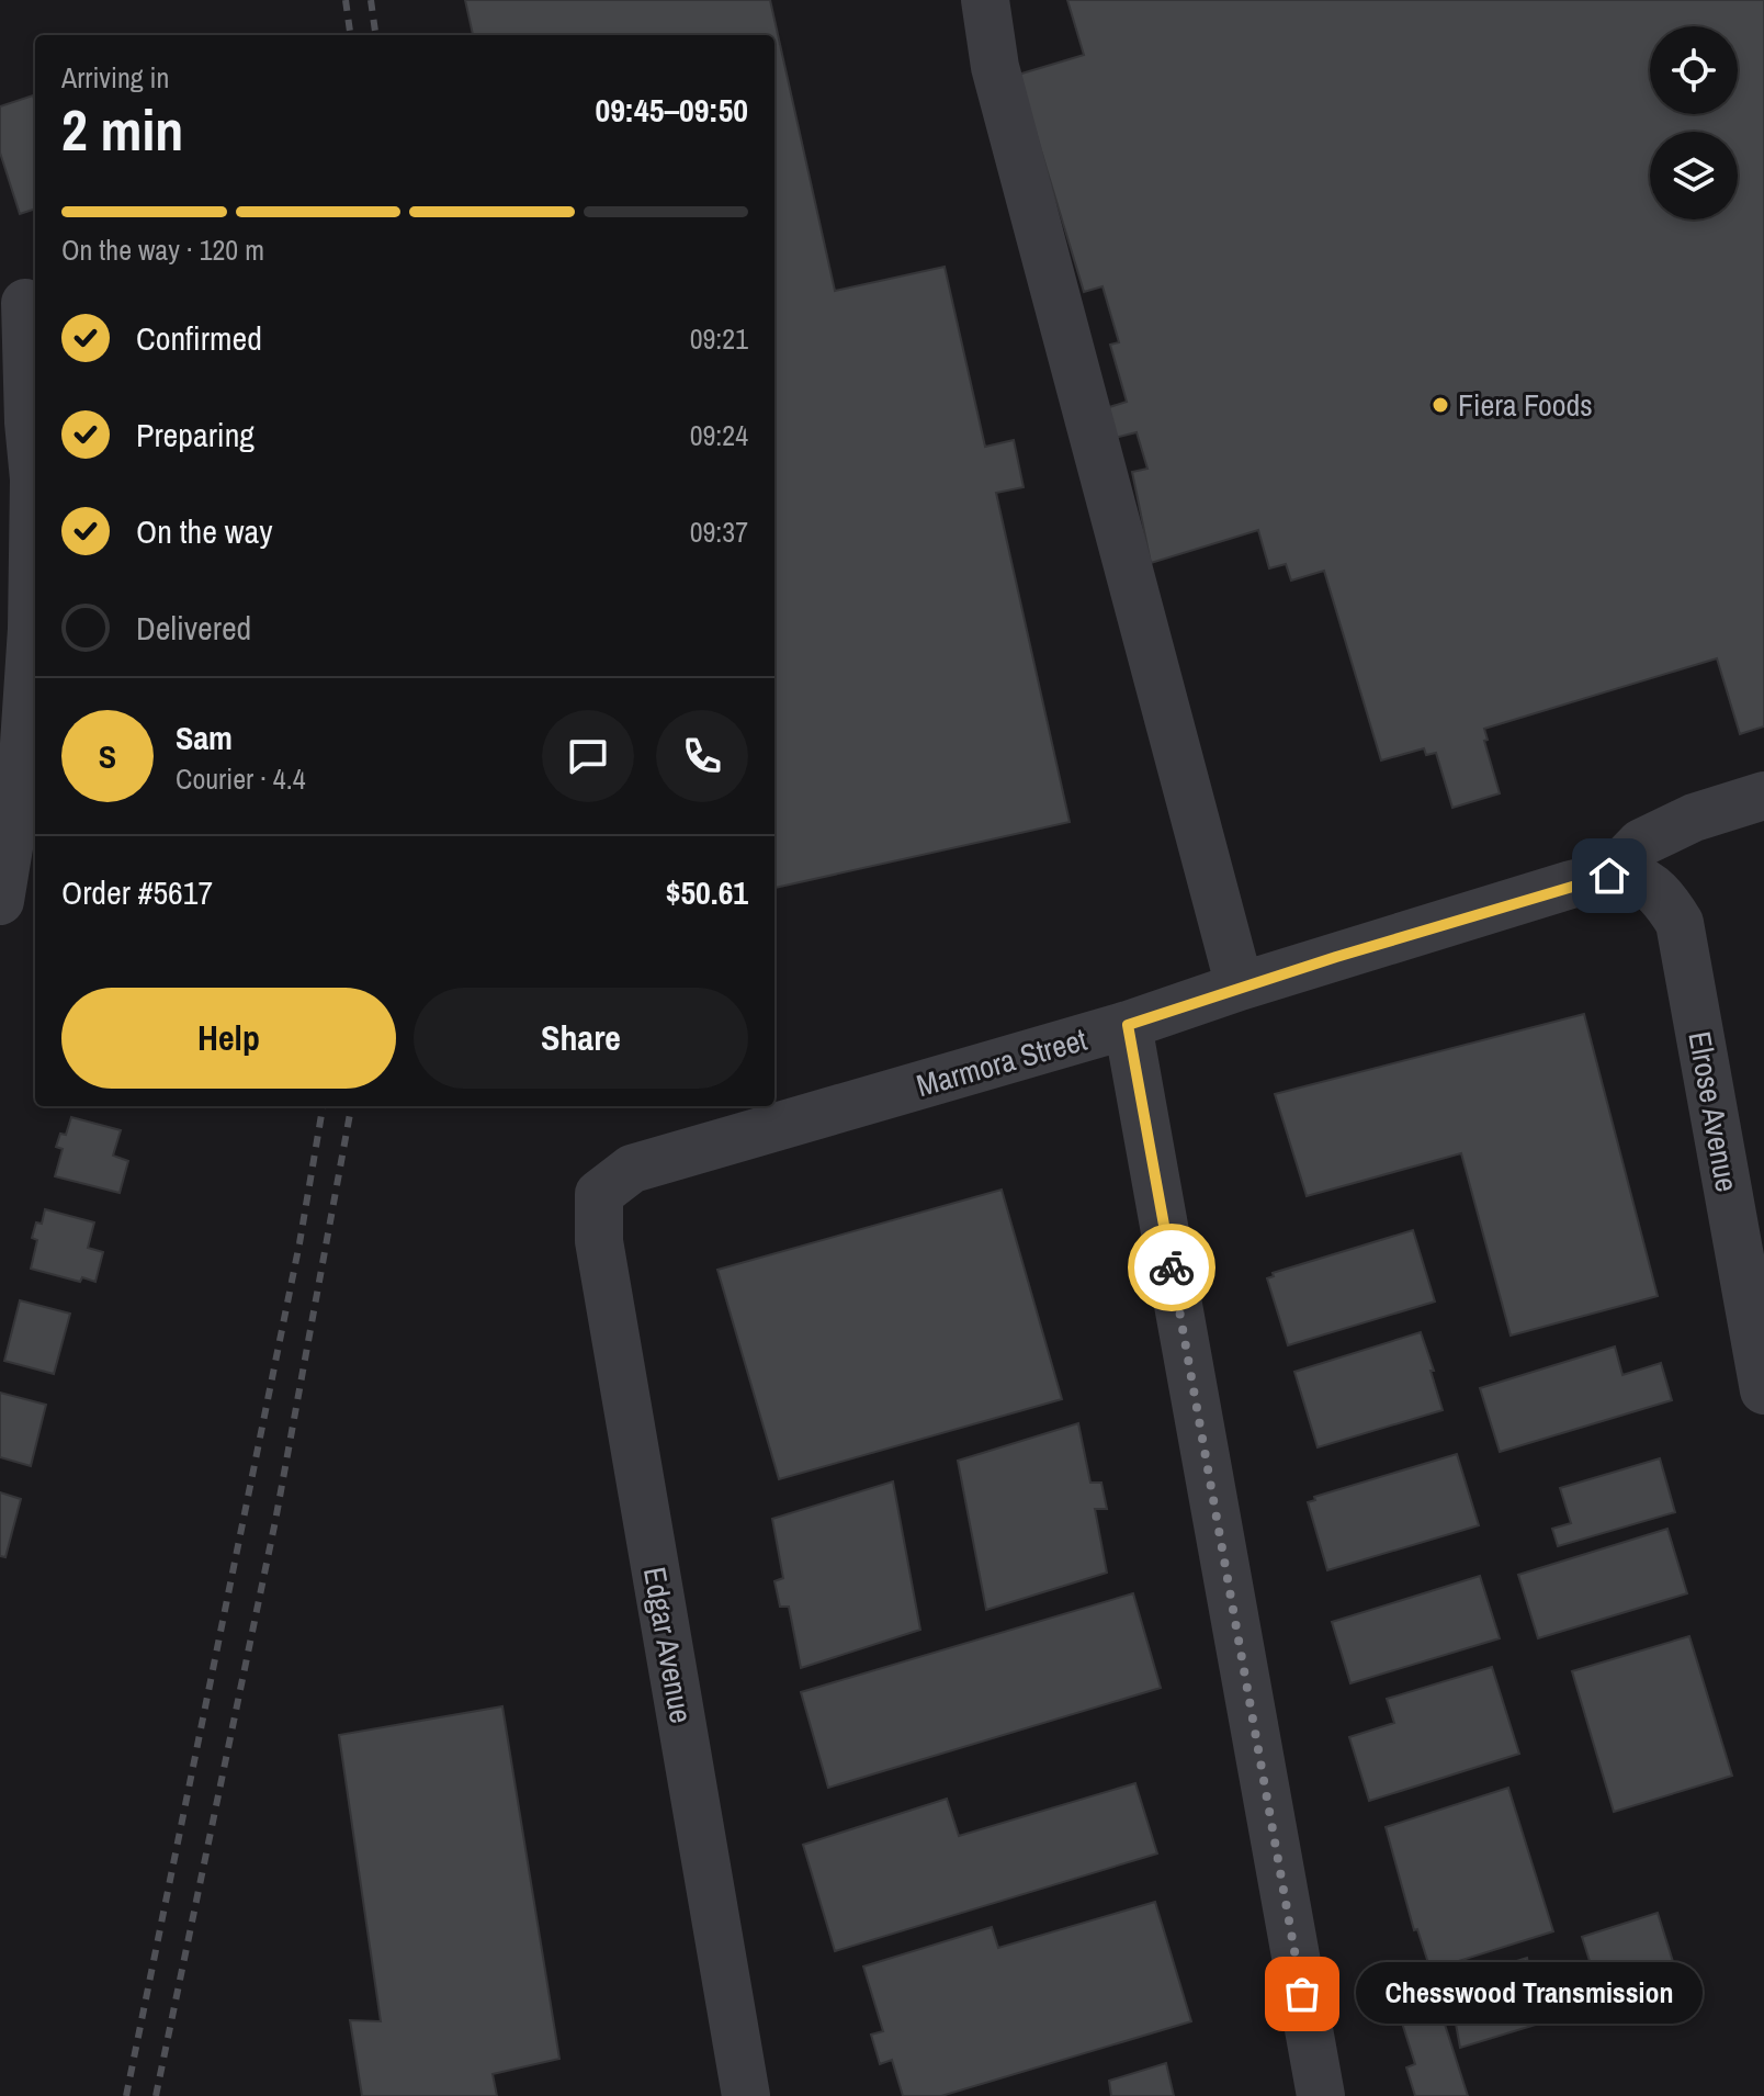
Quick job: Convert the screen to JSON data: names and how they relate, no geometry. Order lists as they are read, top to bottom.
{
  "streets": {
    "street": ["Marmora Street", "Elrose Avenue", "Edgar Avenue"]
  },
  "crossings": [
    ["Marmora Street", "Elrose Avenue"],
    ["Marmora Street", "Edgar Avenue"]
  ],
  "places": ["Fiera Foods", "Chesswood Transmission"],
  "page": {
    "heading": ["2 min", "Arriving in", "09:45–09:50"],
    "panel": [
      "Sam",
      "Courier · 4.4",
      "Order #5617",
      "$50.61"
    ],
    "bar": "On the way · 120 m",
    "list": [
      ["Confirmed", "09:21"],
      ["Preparing", "09:24"],
      ["On the way", "09:37"],
      "Delivered"
    ],
    "round": "S",
    "buttons": ["Help", "Share"],
    "bubble": "Chesswood Transmission"
  }
}
